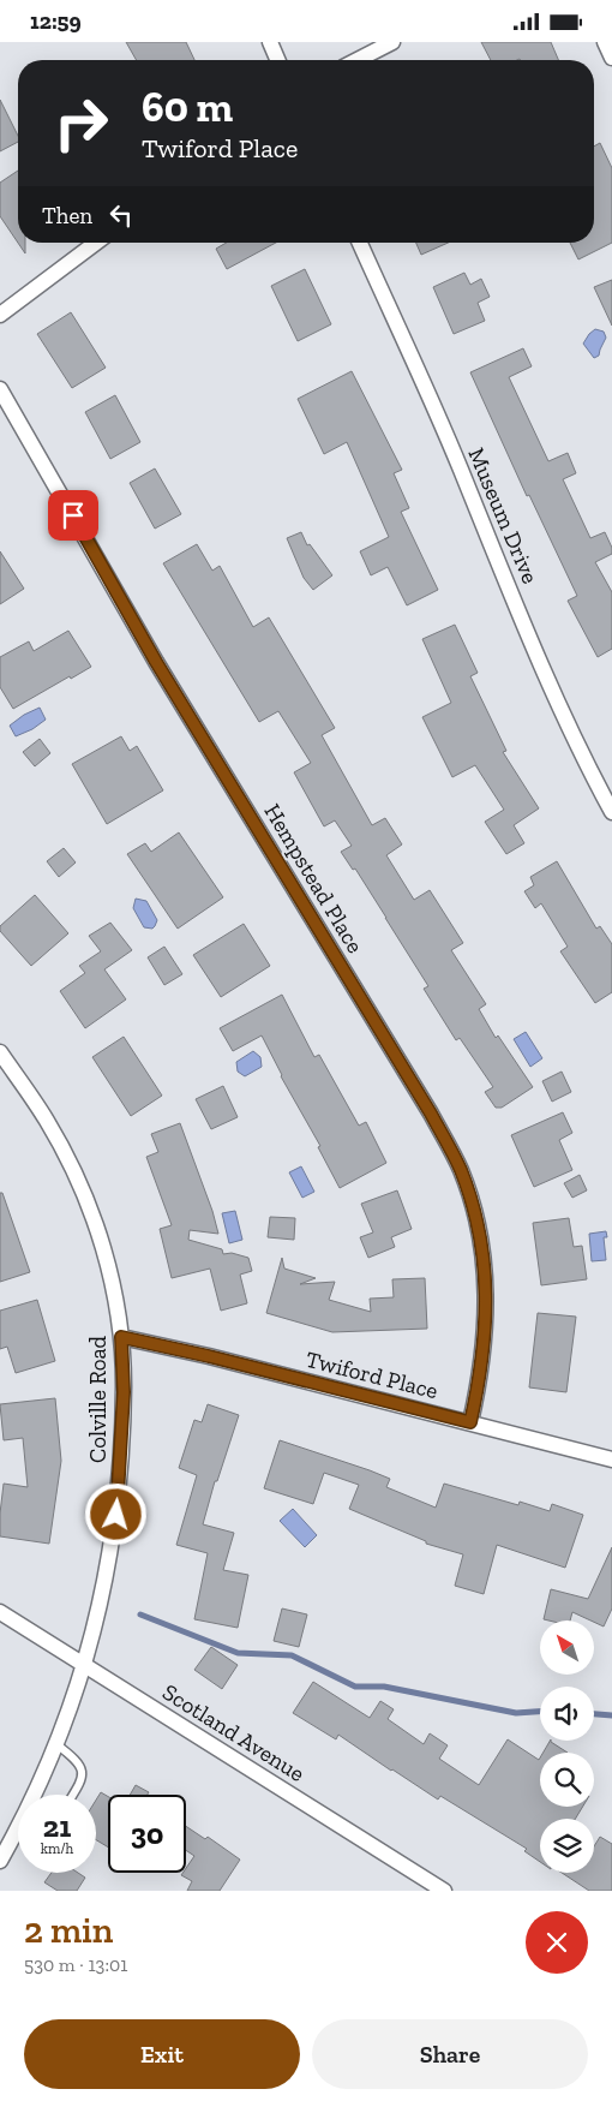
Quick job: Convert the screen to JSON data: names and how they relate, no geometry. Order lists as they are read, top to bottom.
{
  "streets": {
    "street": [
      "Museum Drive",
      "Hempstead Place",
      "Twiford Place",
      "Colville Road",
      "Scotland Avenue"
    ]
  },
  "crossings": [
    ["Hempstead Place", "Twiford Place"],
    ["Twiford Place", "Colville Road"],
    ["Colville Road", "Scotland Avenue"]
  ],
  "north": "top left",
  "page": {
    "status": "12:59",
    "turn": ["60 m", "Twiford Place"],
    "then": "Then",
    "speed": "21 km/h",
    "limit": "30",
    "heading": ["2 min", "530 m · 13:01"],
    "buttons": ["Exit", "Share"]
  }
}
